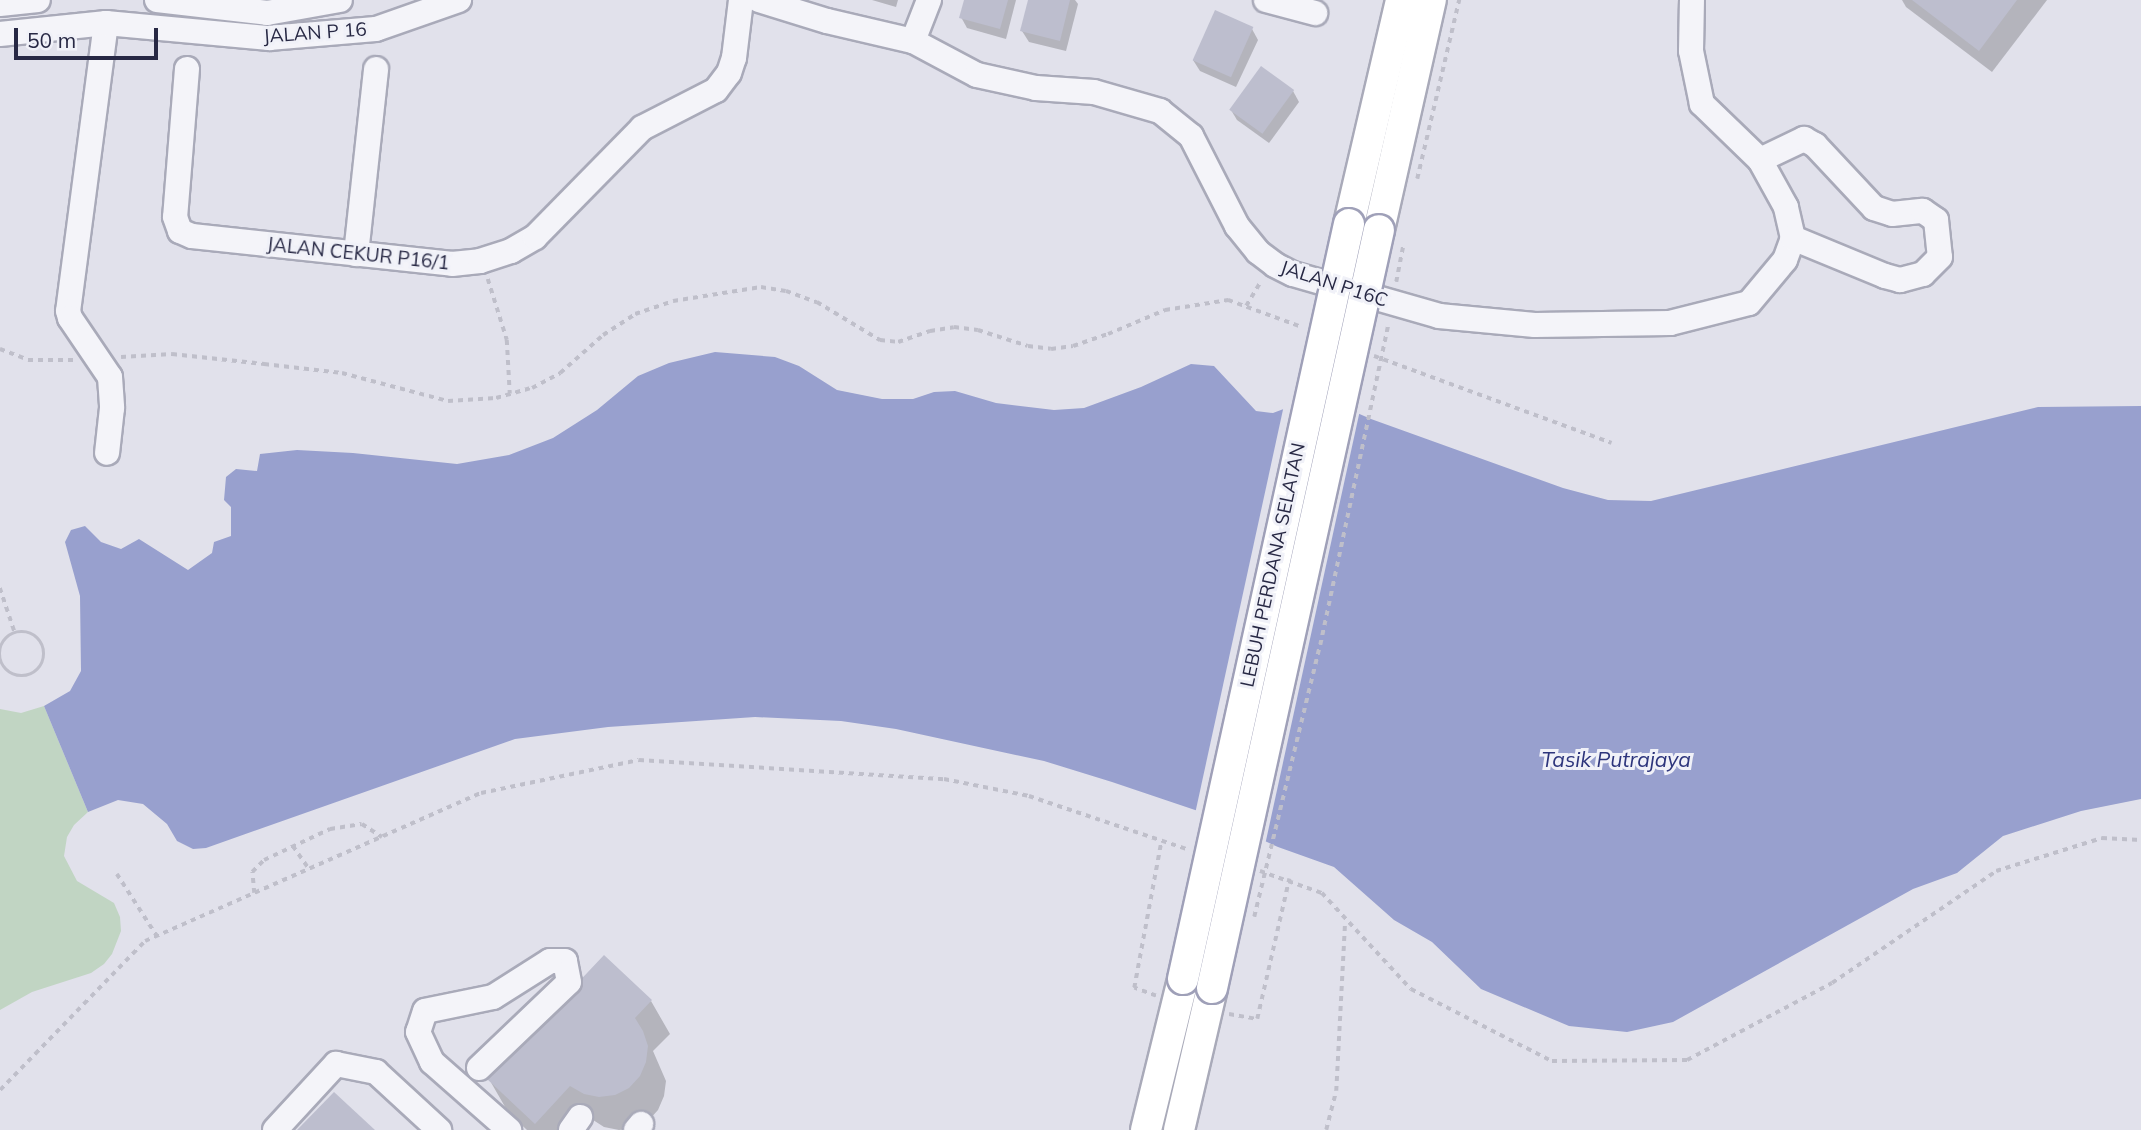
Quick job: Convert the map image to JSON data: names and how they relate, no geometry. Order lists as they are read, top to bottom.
{
  "streets": {
    "main road": ["LEBUH PERDANA SELATAN"],
    "street": ["JALAN P 16", "JALAN CEKUR P16/1", "JALAN P16C"]
  },
  "water": ["Tasik Putrajaya"],
  "scale_bar": "50 m"
}
